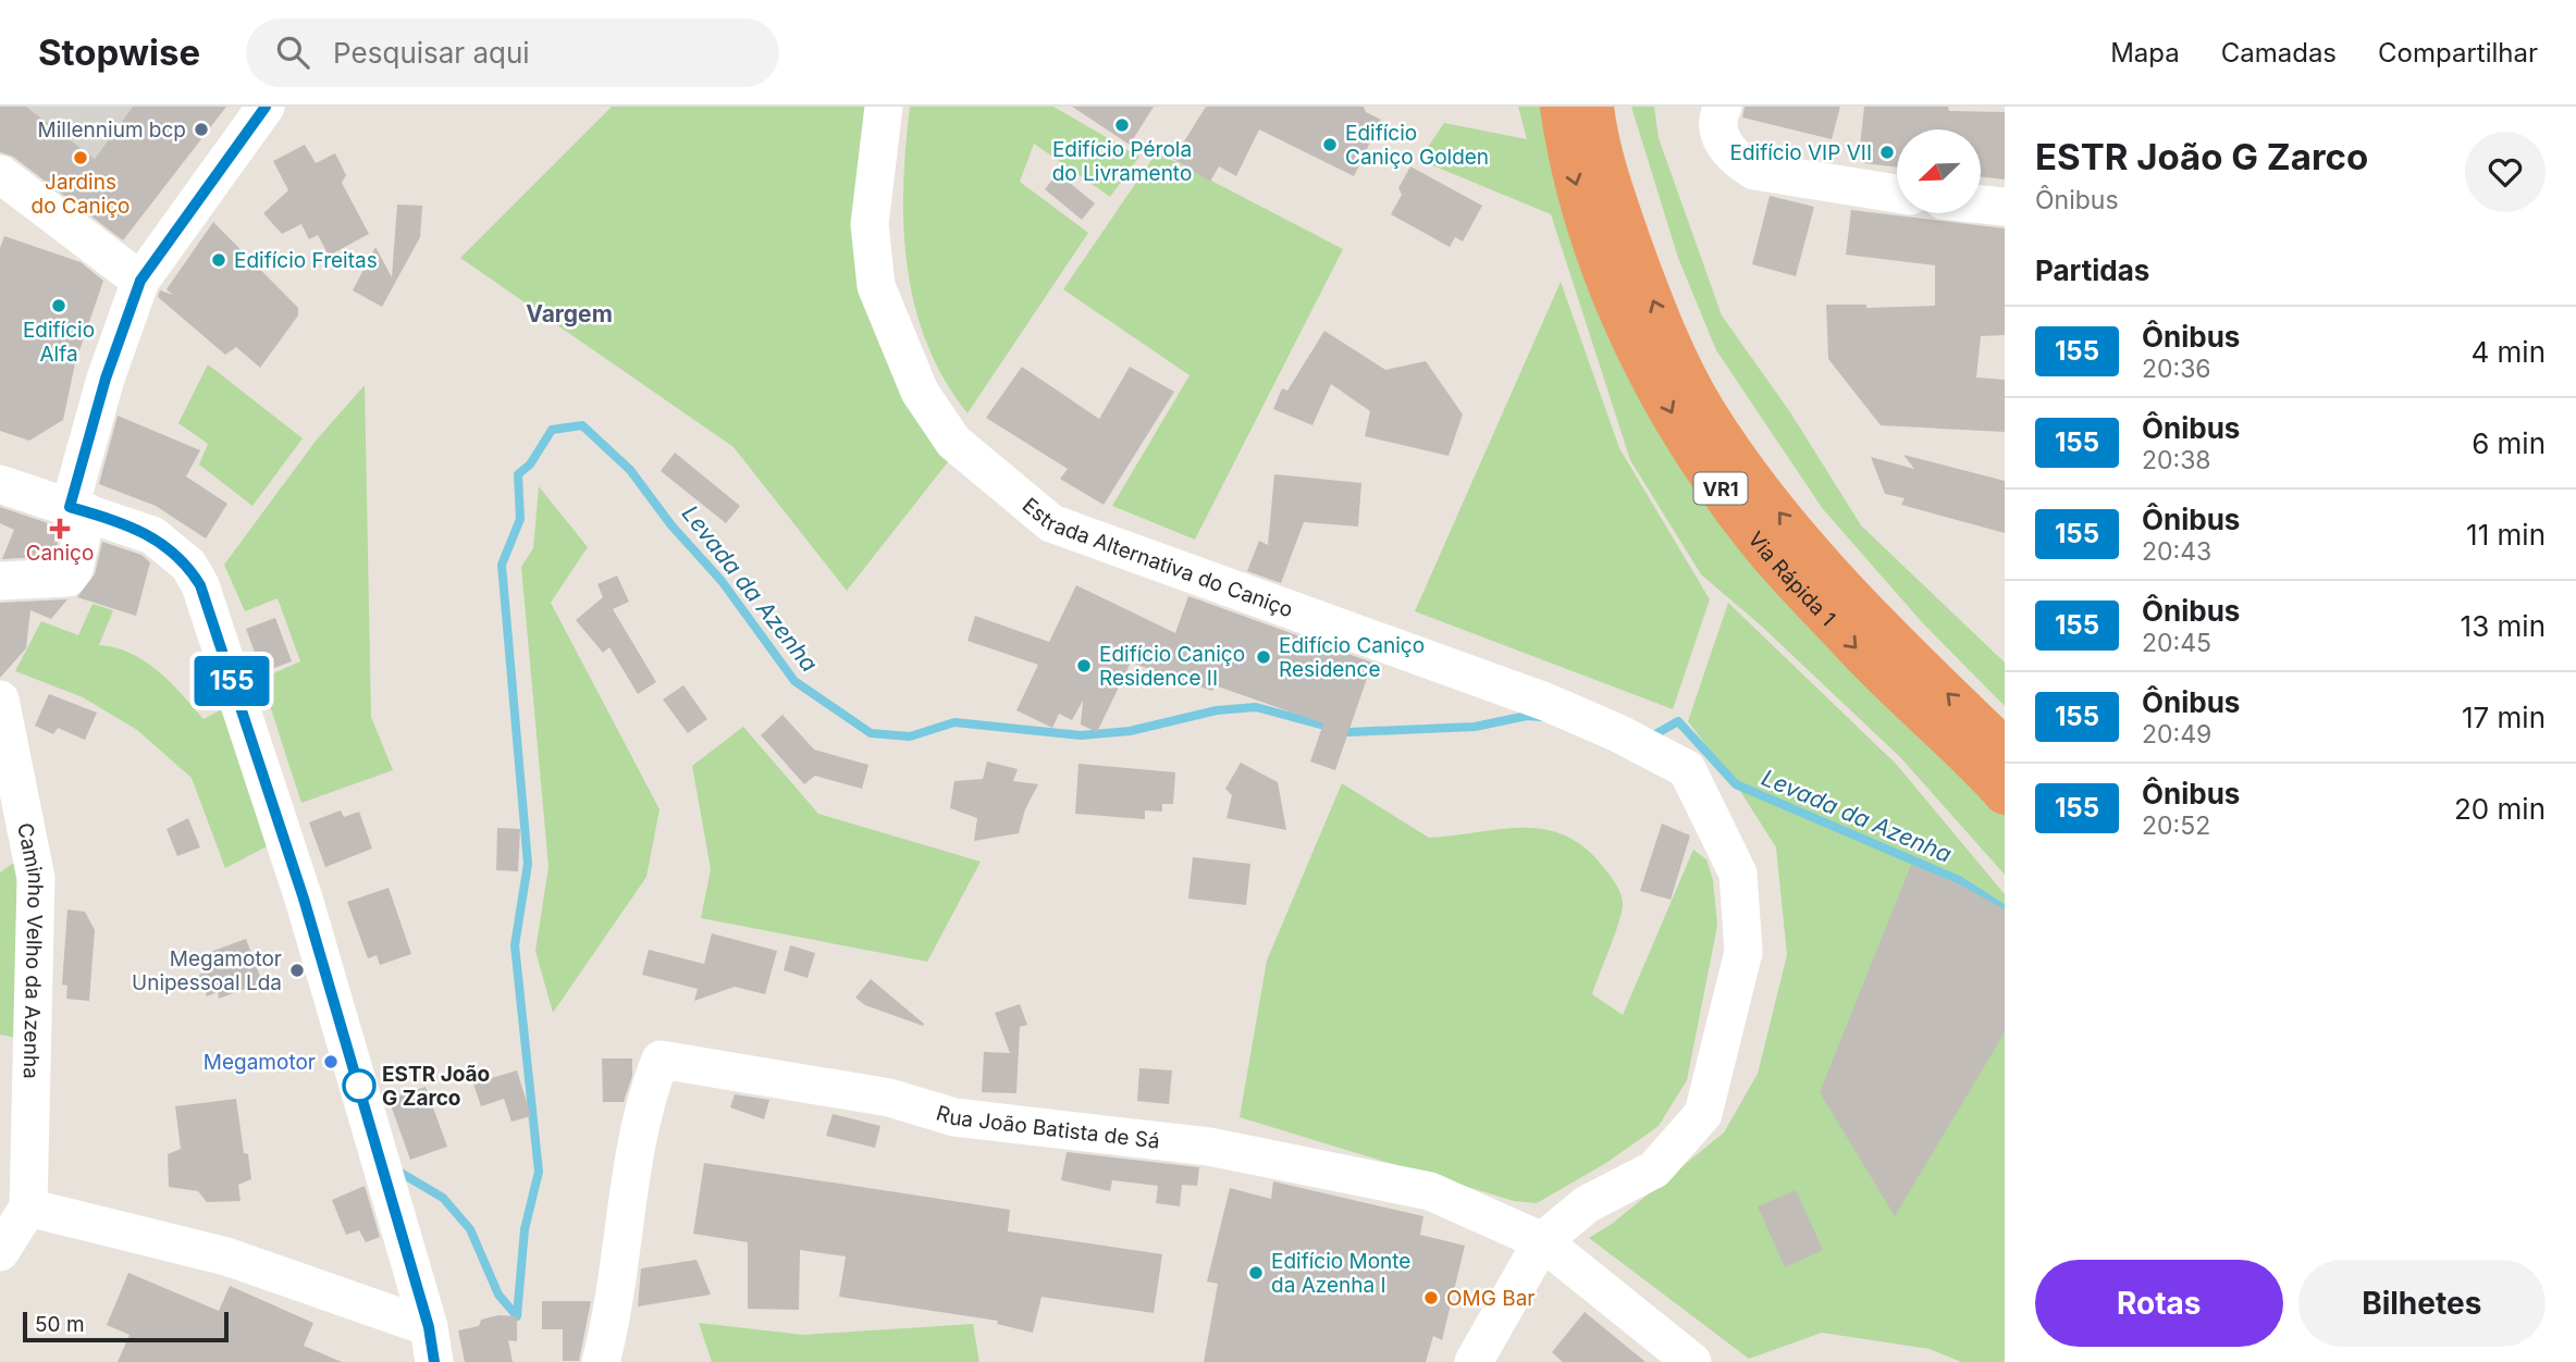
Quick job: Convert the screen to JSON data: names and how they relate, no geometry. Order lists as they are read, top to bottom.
{
  "streets": {
    "highway": ["VR1", "Via Rápida 1"],
    "street": ["Estrada Alternativa do Caniço", "Caminho Velho da Azenha", "Rua João Batista de Sá"]
  },
  "crossings": [
    ["Estrada Alternativa do Caniço", "Rua João Batista de Sá"]
  ],
  "districts": ["Vargem"],
  "water": ["Levada da Azenha"],
  "places": {
    "other": [
      "Edifício Pérola do Livramento",
      "Millennium bcp",
      "Edifício Caniço Golden",
      "Edifício VIP VII",
      "Jardins do Caniço",
      "Edifício Freitas",
      "Edifício Alfa",
      "Edifício Caniço Residence",
      "Edifício Caniço Residence II",
      "Megamotor Unipessoal Lda",
      "Megamotor",
      "ESTR João G Zarco",
      "Edifício Monte da Azenha I",
      "OMG Bar"
    ],
    "health": ["Caniço"]
  },
  "lines": ["bus line 155"],
  "scale_bar": "50 m",
  "north": "bottom left",
  "page": {
    "header": "Stopwise",
    "search": "Pesquisar aqui",
    "nav": ["Mapa", "Camadas", "Compartilhar"],
    "on_map": "155",
    "heading": [
      ["ESTR João G Zarco", "Ônibus"],
      "Partidas"
    ],
    "list": [
      {
        "mark": "155",
        "name": "Ônibus",
        "note": "20:36",
        "value": "4 min"
      },
      {
        "mark": "155",
        "name": "Ônibus",
        "note": "20:38",
        "value": "6 min"
      },
      {
        "mark": "155",
        "name": "Ônibus",
        "note": "20:43",
        "value": "11 min"
      },
      {
        "mark": "155",
        "name": "Ônibus",
        "note": "20:45",
        "value": "13 min"
      },
      {
        "mark": "155",
        "name": "Ônibus",
        "note": "20:49",
        "value": "17 min"
      },
      {
        "mark": "155",
        "name": "Ônibus",
        "note": "20:52",
        "value": "20 min"
      }
    ],
    "buttons": ["Rotas", "Bilhetes"],
    "scale": "50 m"
  }
}
